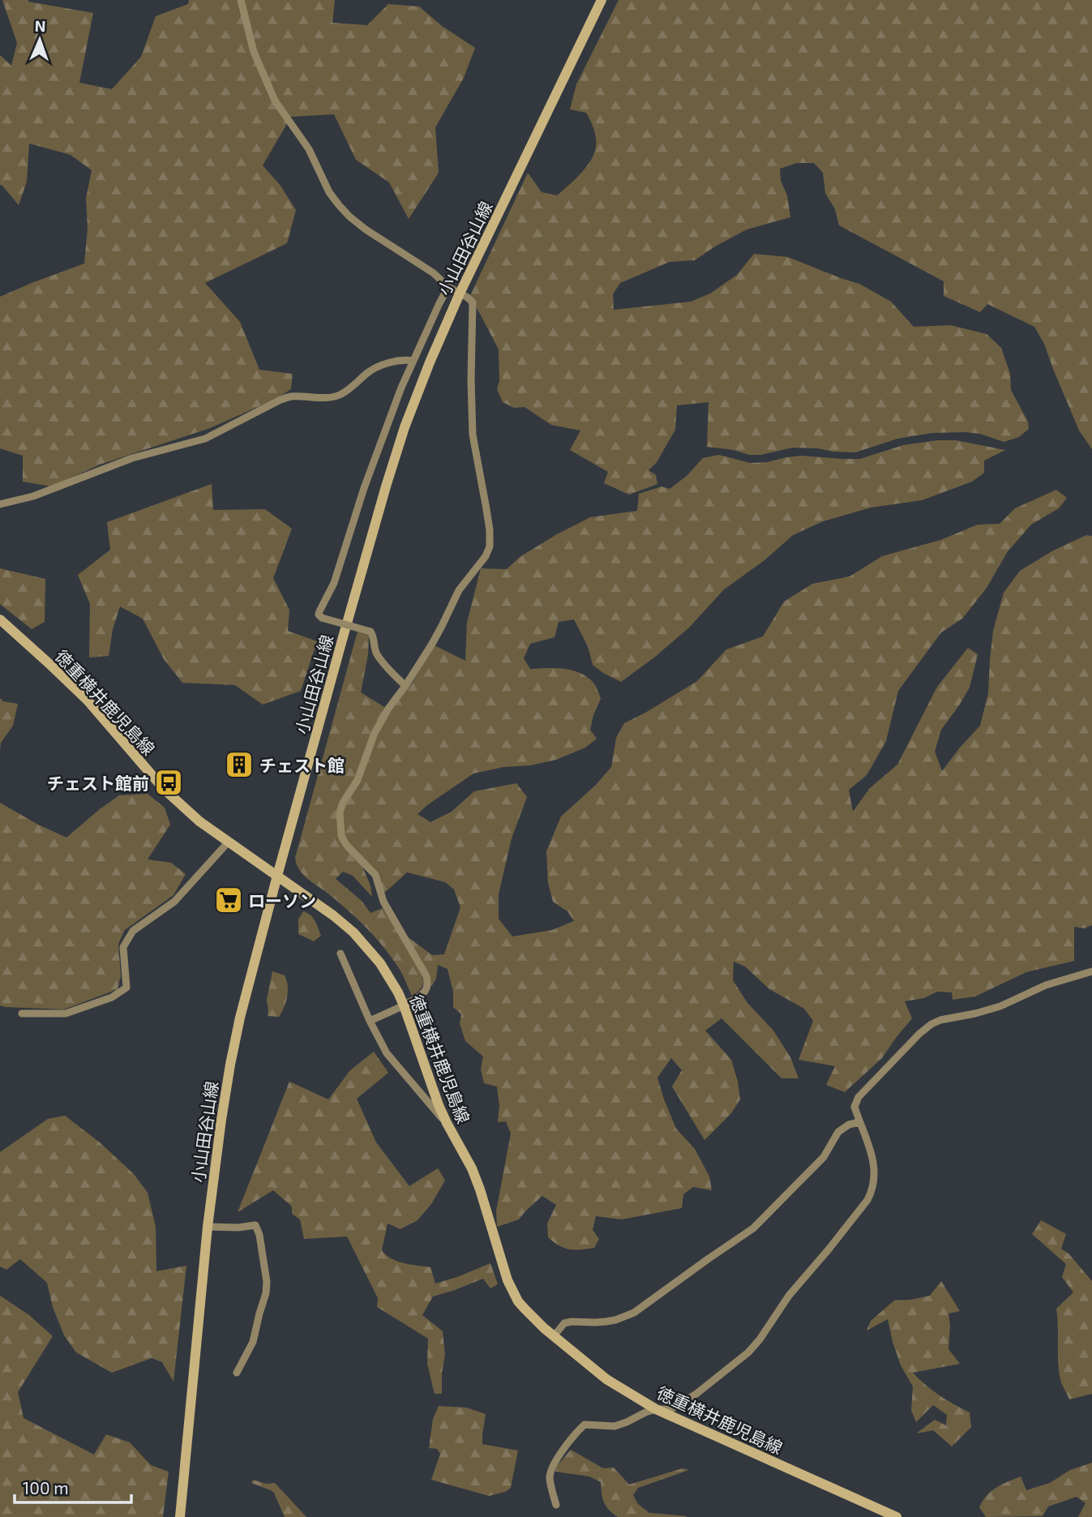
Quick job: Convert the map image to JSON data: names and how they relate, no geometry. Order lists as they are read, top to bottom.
{
  "streets": {
    "main road": ["小山田谷山線", "徳重横井鹿児島線"]
  },
  "crossings": [
    ["小山田谷山線", "徳重横井鹿児島線"]
  ],
  "places": {
    "building": ["チェスト館"],
    "bus stop": ["チェスト館前"],
    "supermarket": ["ローソン"]
  },
  "scale_bar": "100 m",
  "north": "top"
}
